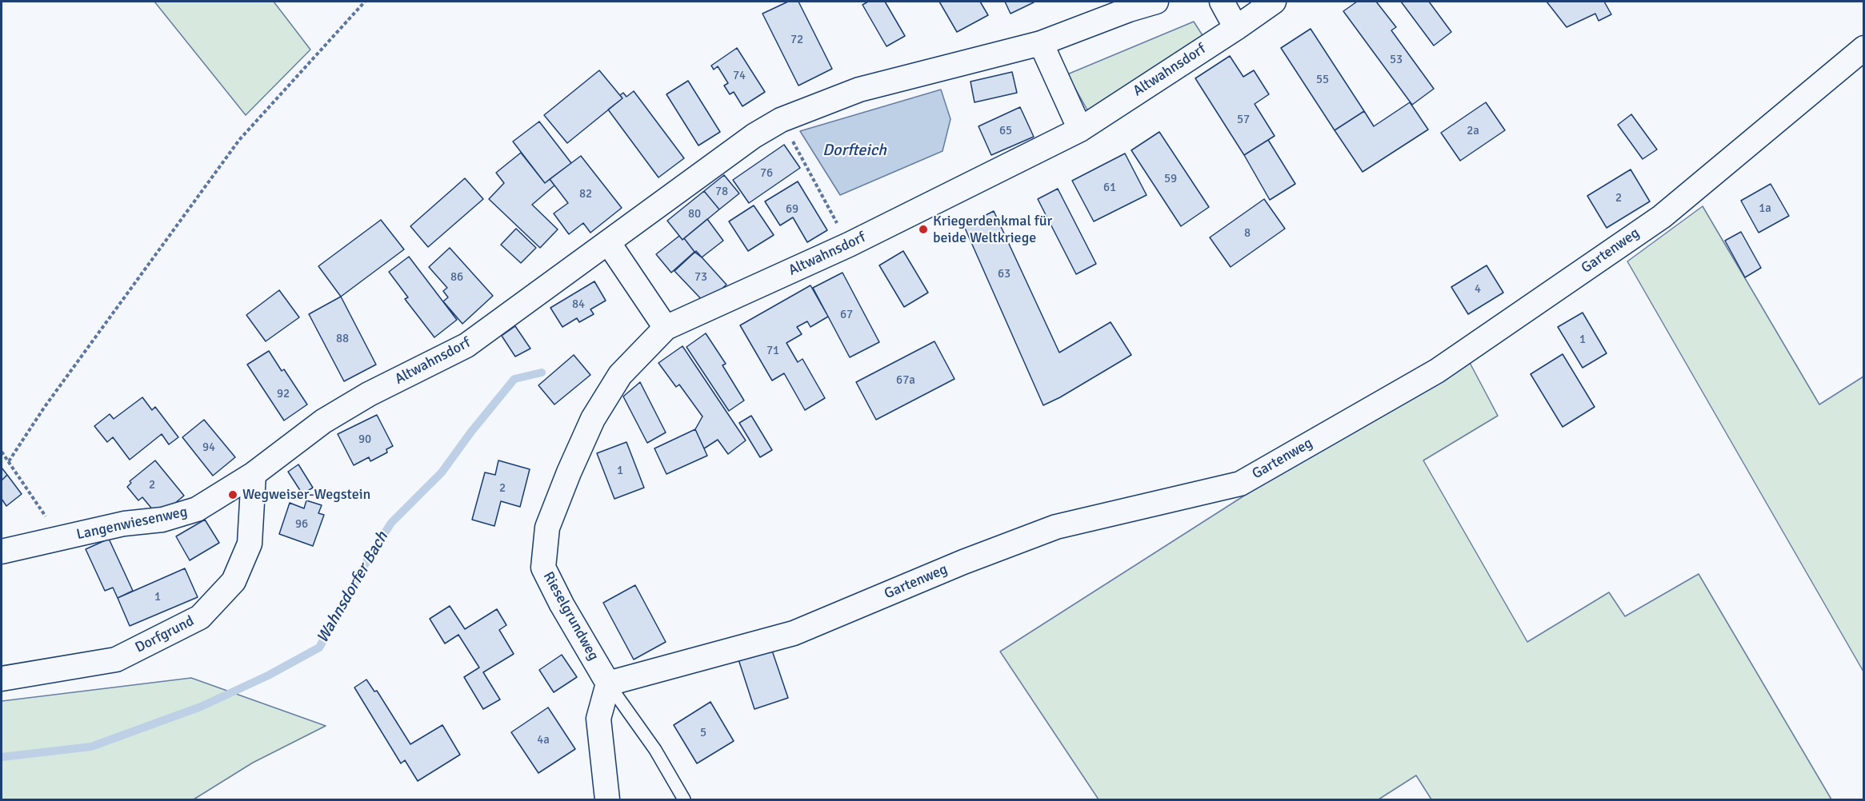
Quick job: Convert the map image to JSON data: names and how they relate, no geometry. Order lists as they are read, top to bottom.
{
  "streets": {
    "street": [
      "Altwahnsdorf",
      "Gartenweg",
      "Langenwiesenweg",
      "Rieselgrundweg",
      "Dorfgrund"
    ]
  },
  "crossings": [
    ["Altwahnsdorf", "Langenwiesenweg"],
    ["Altwahnsdorf", "Rieselgrundweg"],
    ["Altwahnsdorf", "Dorfgrund"],
    ["Gartenweg", "Rieselgrundweg"],
    ["Langenwiesenweg", "Dorfgrund"]
  ],
  "water": ["Dorfteich", "Wahnsdorfer Bach"],
  "places": ["Kriegerdenkmal für beide Weltkriege", "Wegweiser-Wegstein"],
  "house_numbers": [
    "72",
    "53",
    "74",
    "55",
    "57",
    "65",
    "2a",
    "76",
    "59",
    "61",
    "78",
    "82",
    "2",
    "1a",
    "69",
    "80",
    "8",
    "63",
    "86",
    "73",
    "4",
    "84",
    "67",
    "88",
    "1",
    "71",
    "67a",
    "92",
    "90",
    "94",
    "1",
    "2",
    "2",
    "96",
    "1",
    "5",
    "4a"
  ]
}
